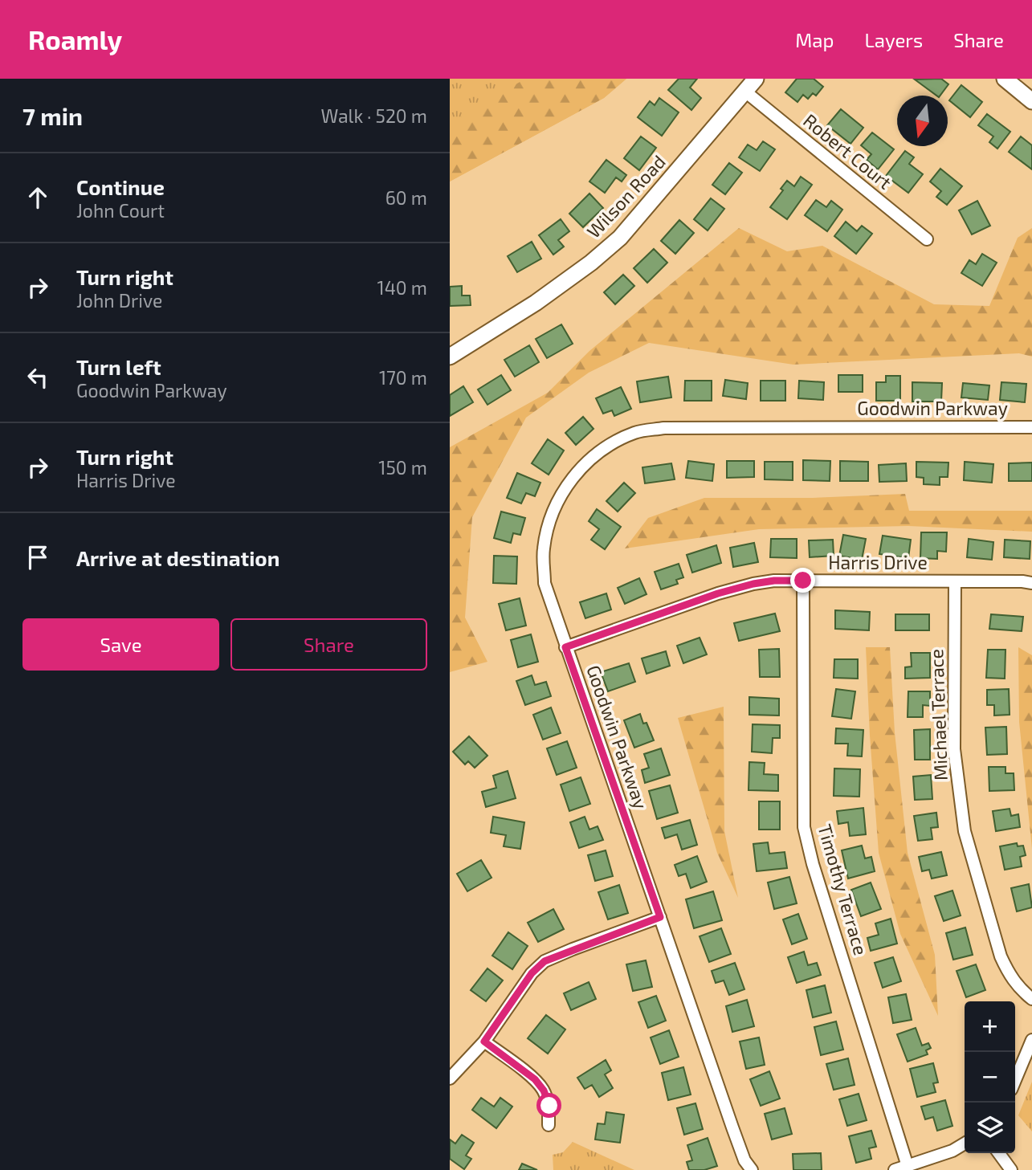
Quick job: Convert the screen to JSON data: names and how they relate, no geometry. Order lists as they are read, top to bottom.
{
  "streets": {
    "street": [
      "Robert Court",
      "Wilson Road",
      "Goodwin Parkway",
      "Harris Drive",
      "Michael Terrace",
      "Timothy Terrace"
    ]
  },
  "crossings": [
    ["Robert Court", "Wilson Road"],
    ["Goodwin Parkway", "Harris Drive"],
    ["Harris Drive", "Michael Terrace"],
    ["Harris Drive", "Timothy Terrace"]
  ],
  "north": "bottom",
  "page": {
    "header": "Roamly",
    "nav": ["Map", "Layers", "Share"],
    "heading": ["7 min", "Walk · 520 m"],
    "list": [
      ["Continue", "John Court", "60 m"],
      ["Turn right", "John Drive", "140 m"],
      ["Turn left", "Goodwin Parkway", "170 m"],
      ["Turn right", "Harris Drive", "150 m"],
      "Arrive at destination"
    ],
    "buttons": ["Save", "Share"],
    "map_buttons": ["+", "−"]
  }
}
